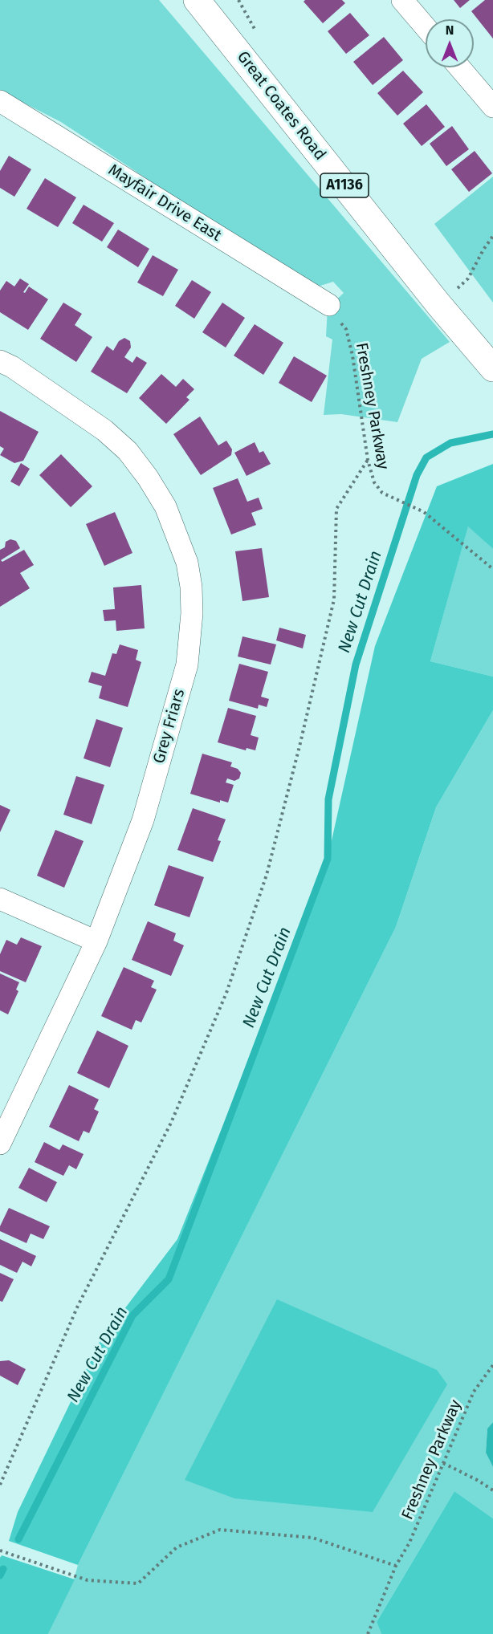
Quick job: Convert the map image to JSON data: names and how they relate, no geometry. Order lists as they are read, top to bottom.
{
  "streets": {
    "main road": ["Great Coates Road", "A1136"],
    "street": ["Mayfair Drive East", "Grey Friars"],
    "path": ["Freshney Parkway"]
  },
  "crossings": [
    ["Mayfair Drive East", "Freshney Parkway"]
  ],
  "water": ["New Cut Drain"],
  "north": "top"
}
